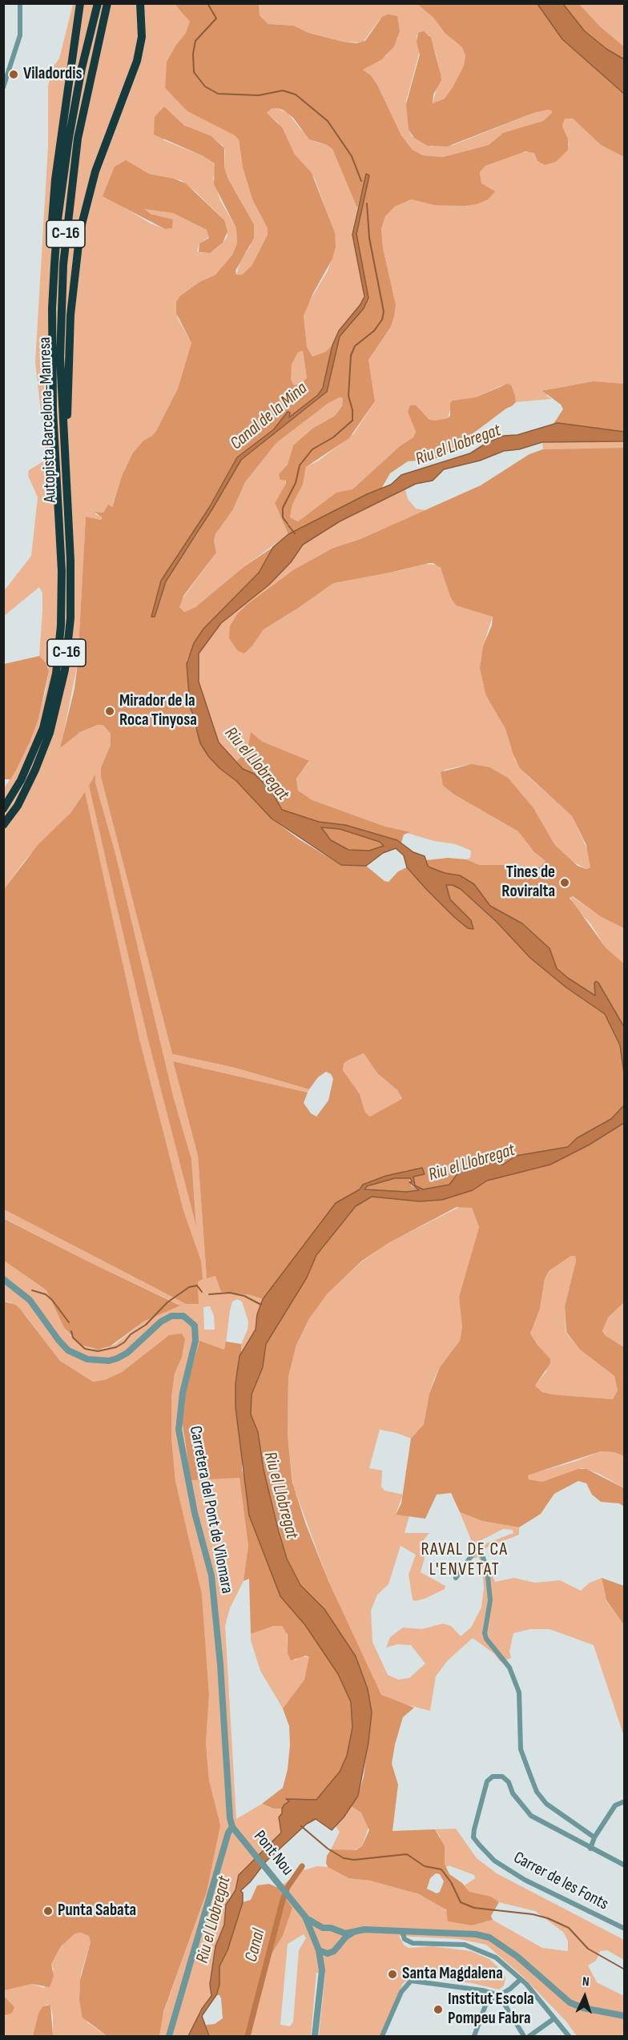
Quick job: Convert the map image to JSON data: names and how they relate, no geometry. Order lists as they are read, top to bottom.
{
  "streets": {
    "highway": ["C-16", "Autopista Barcelona-Manresa"],
    "street": ["Carretera del Pont de Vilomara", "Pont Nou", "Carrer de les Fonts"]
  },
  "crossings": [
    ["Carretera del Pont de Vilomara", "Pont Nou"]
  ],
  "districts": ["RAVAL DE CA L'ENVETAT"],
  "water": ["Canal de la Mina", "Riu el Llobregat", "Canal"],
  "places": [
    "Viladordis",
    "Mirador de la Roca Tinyosa",
    "Tines de Roviralta",
    "Punta Sabata",
    "Santa Magdalena",
    "Institut Escola Pompeu Fabra"
  ],
  "north": "top"
}
